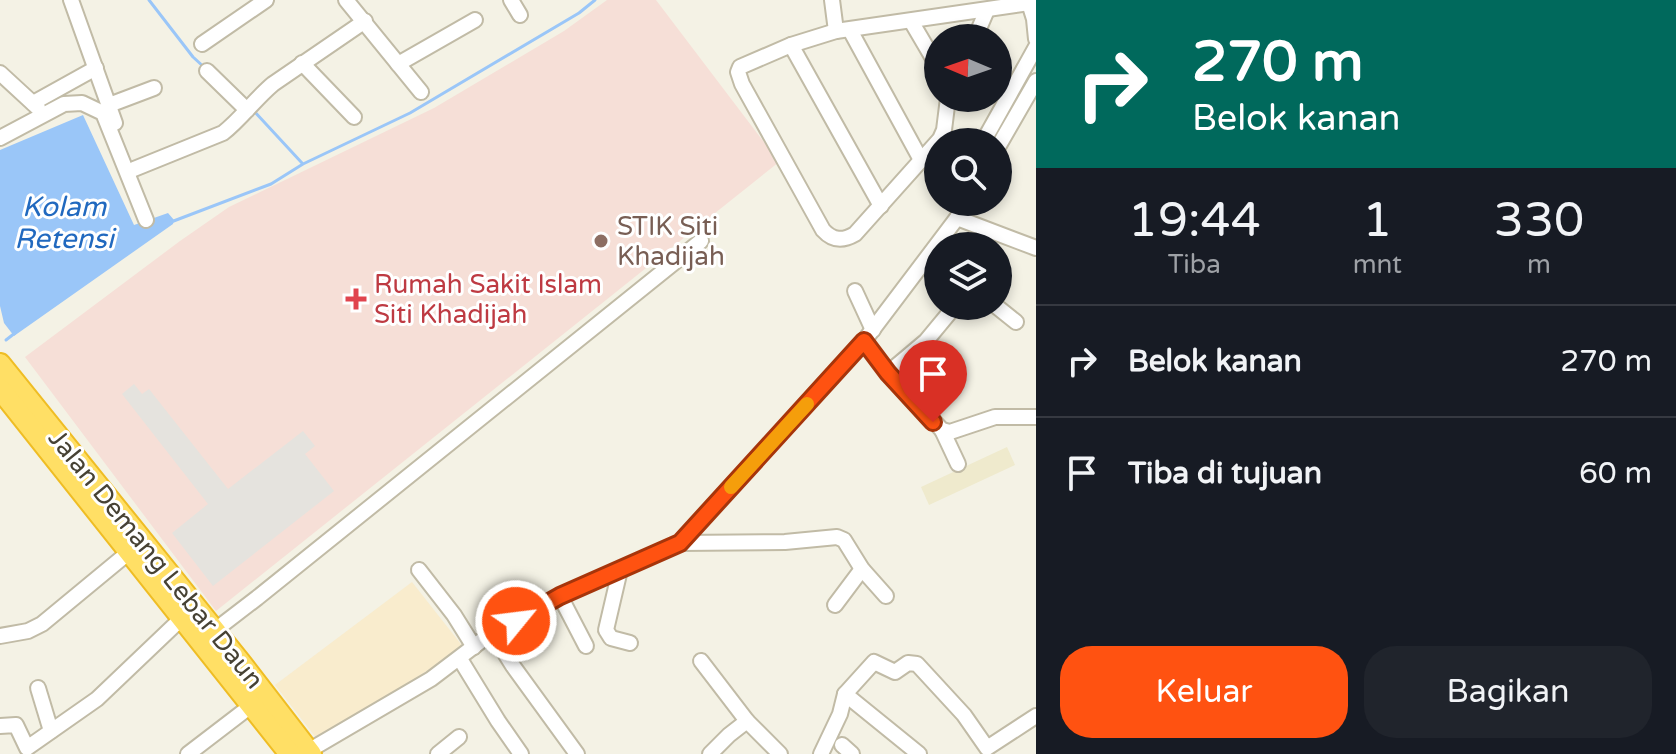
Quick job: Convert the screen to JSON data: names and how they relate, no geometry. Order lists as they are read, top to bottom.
{
  "streets": {
    "highway": ["Jalan Demang Lebar Daun"]
  },
  "water": ["Kolam Retensi"],
  "places": {
    "other": ["STIK Siti Khadijah"],
    "health": ["Rumah Sakit Islam Siti Khadijah"]
  },
  "north": "left",
  "page": {
    "turn": ["270 m", "Belok kanan"],
    "eta": [
      "19:44",
      "Tiba",
      "1",
      "mnt",
      "330",
      "m"
    ],
    "list": [
      {
        "name": "Belok kanan",
        "value": "270 m"
      },
      {
        "name": "Tiba di tujuan",
        "value": "60 m"
      }
    ],
    "buttons": ["Keluar", "Bagikan"]
  }
}
